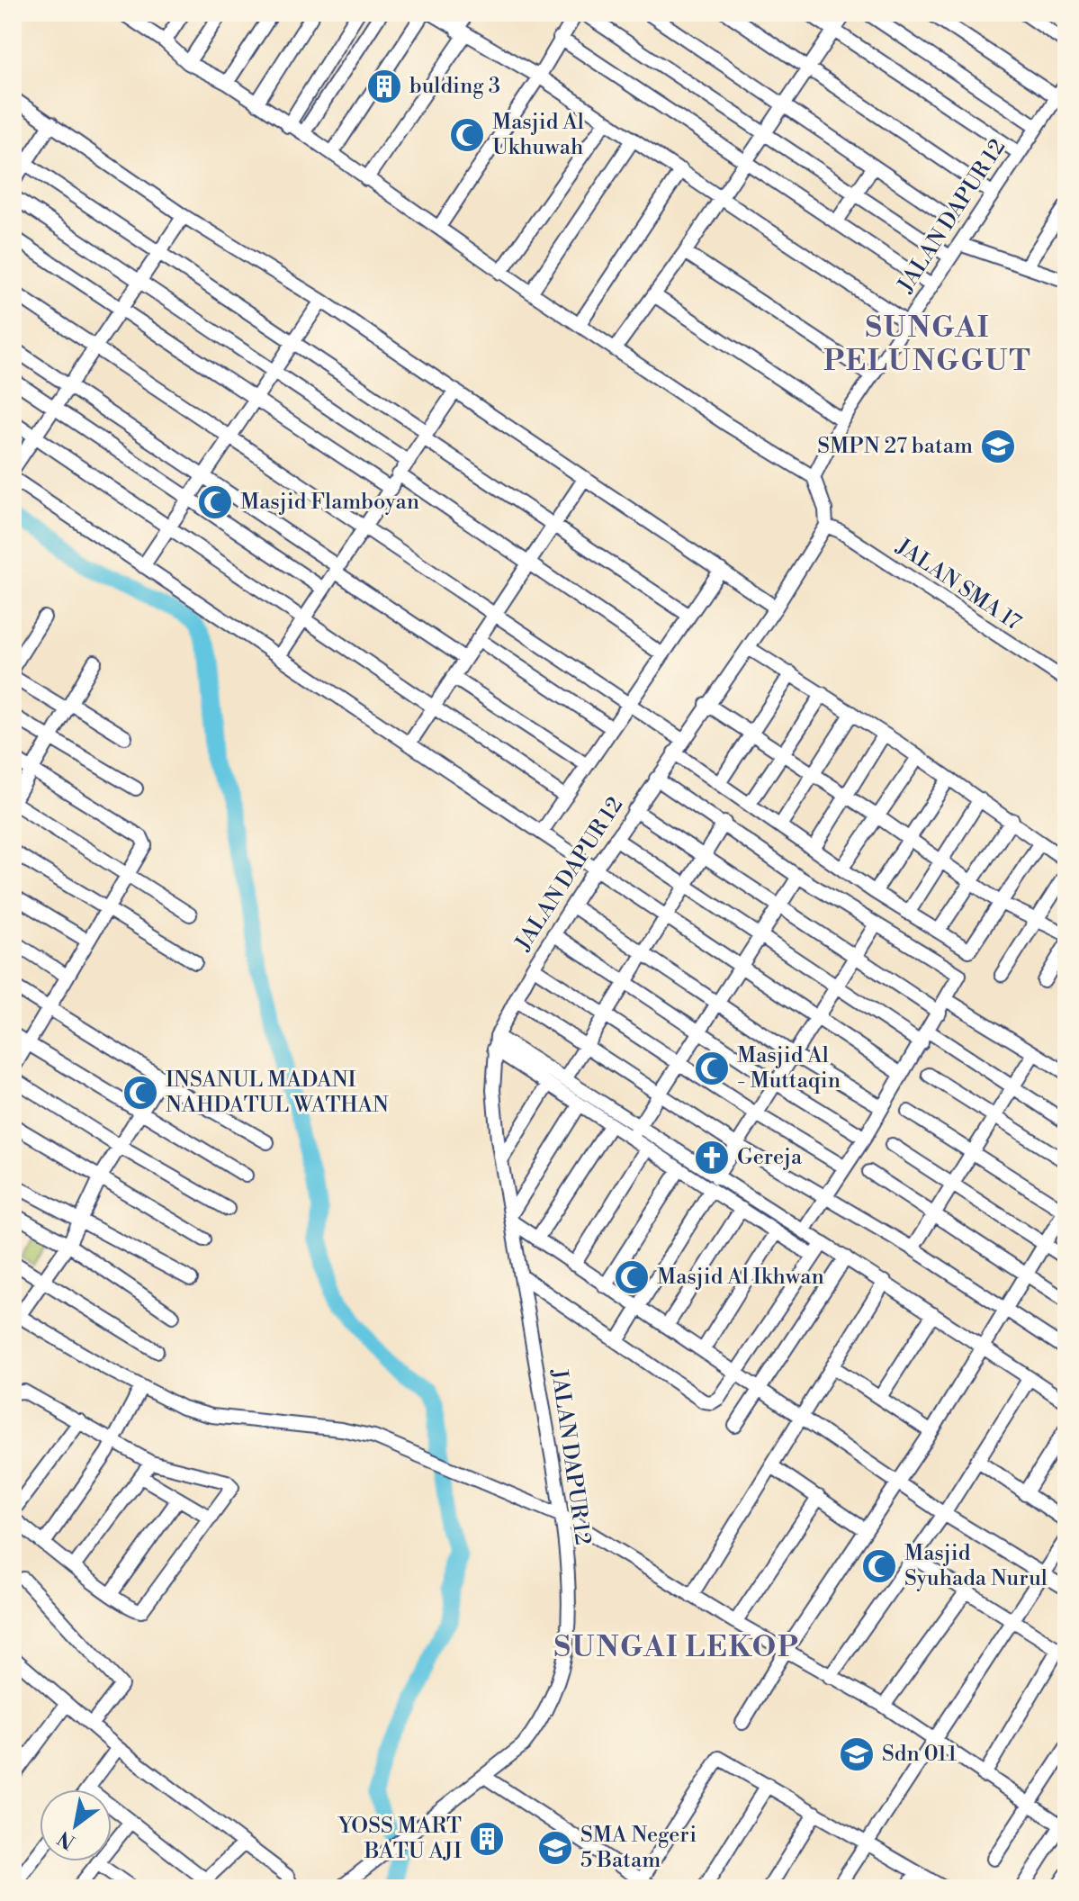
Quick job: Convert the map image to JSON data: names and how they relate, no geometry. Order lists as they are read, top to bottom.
{
  "streets": {
    "street": ["JALAN DAPUR 12", "JALAN SMA 17"]
  },
  "crossings": [
    ["JALAN DAPUR 12", "JALAN SMA 17"]
  ],
  "districts": ["SUNGAI PELUNGGUT", "SUNGAI LEKOP"],
  "places": {
    "building": ["bulding 3", "YOSS MART BATU AJI"],
    "mosque": [
      "Masjid Al Ukhuwah",
      "Masjid Flamboyan",
      "Masjid Al - Muttaqin",
      "INSANUL MADANI NAHDATUL WATHAN",
      "Masjid Al Ikhwan",
      "Masjid Syuhada Nurul"
    ],
    "school or university": ["SMPN 27 batam", "Sdn 011", "SMA Negeri 5 Batam"],
    "church": ["Gereja"]
  },
  "north": "bottom left"
}
